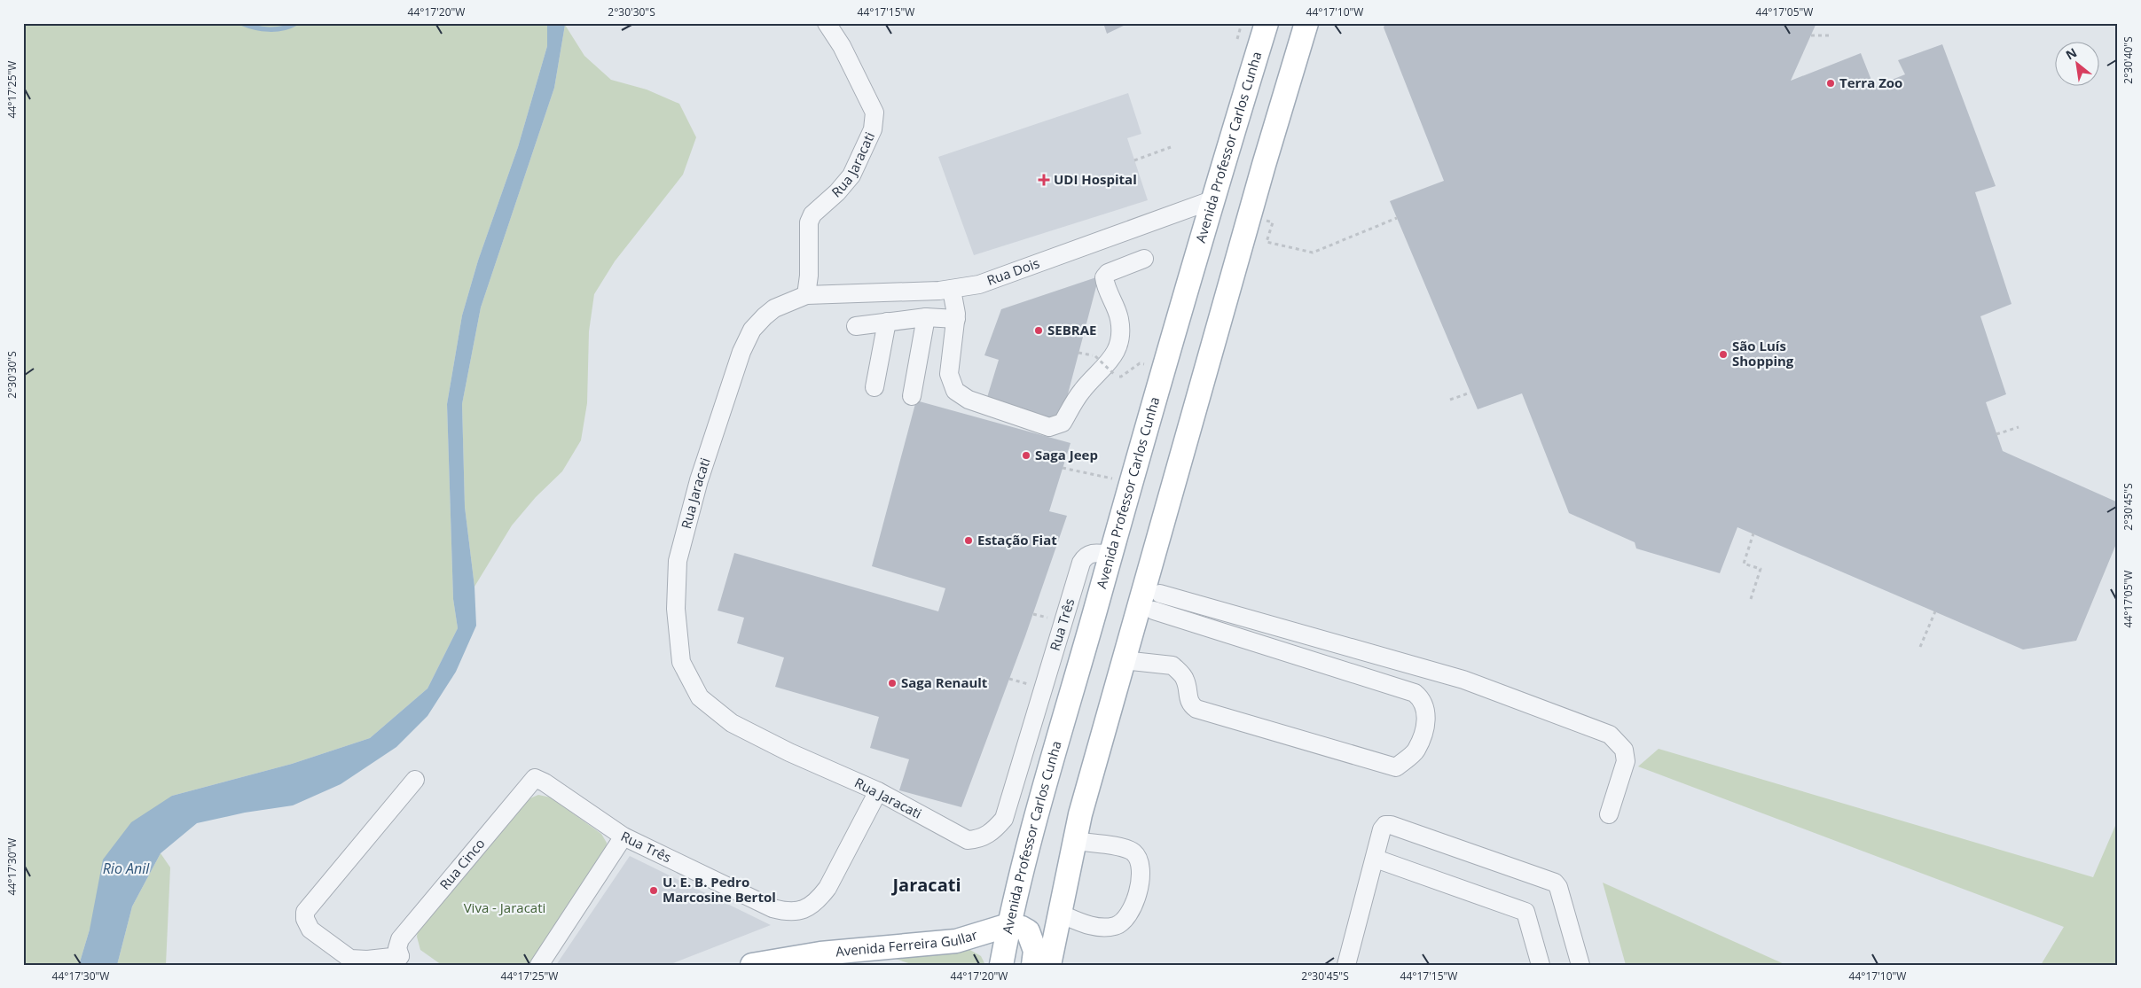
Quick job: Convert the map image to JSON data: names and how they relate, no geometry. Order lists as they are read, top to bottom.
{
  "streets": {
    "main road": ["Avenida Professor Carlos Cunha", "Avenida Ferreira Gullar"],
    "street": [
      "Rua Jaracati",
      "Rua Dois",
      "Rua Três",
      "Rua Cinco"
    ]
  },
  "crossings": [
    ["Avenida Professor Carlos Cunha", "Rua Dois"],
    ["Avenida Professor Carlos Cunha", "Rua Três"],
    ["Avenida Professor Carlos Cunha", "Avenida Ferreira Gullar"],
    ["Rua Jaracati", "Rua Dois"],
    ["Rua Jaracati", "Rua Três"],
    ["Rua Três", "Rua Cinco"]
  ],
  "districts": ["Jaracati"],
  "water": ["Rio Anil"],
  "parks": ["Viva - Jaracati"],
  "places": {
    "other": [
      "Terra Zoo",
      "SEBRAE",
      "São Luís Shopping",
      "Saga Jeep",
      "Estação Fiat",
      "Saga Renault",
      "U. E. B. Pedro Marcosine Bertol"
    ],
    "health": ["UDI Hospital"]
  },
  "north": "top left",
  "coordinates": [
    "44°17'20\"W",
    "2°30'30\"S",
    "44°17'15\"W",
    "44°17'10\"W",
    "44°17'05\"W",
    "2°30'40\"S",
    "44°17'25\"W",
    "2°30'45\"S",
    "44°17'30\"W"
  ]
}
